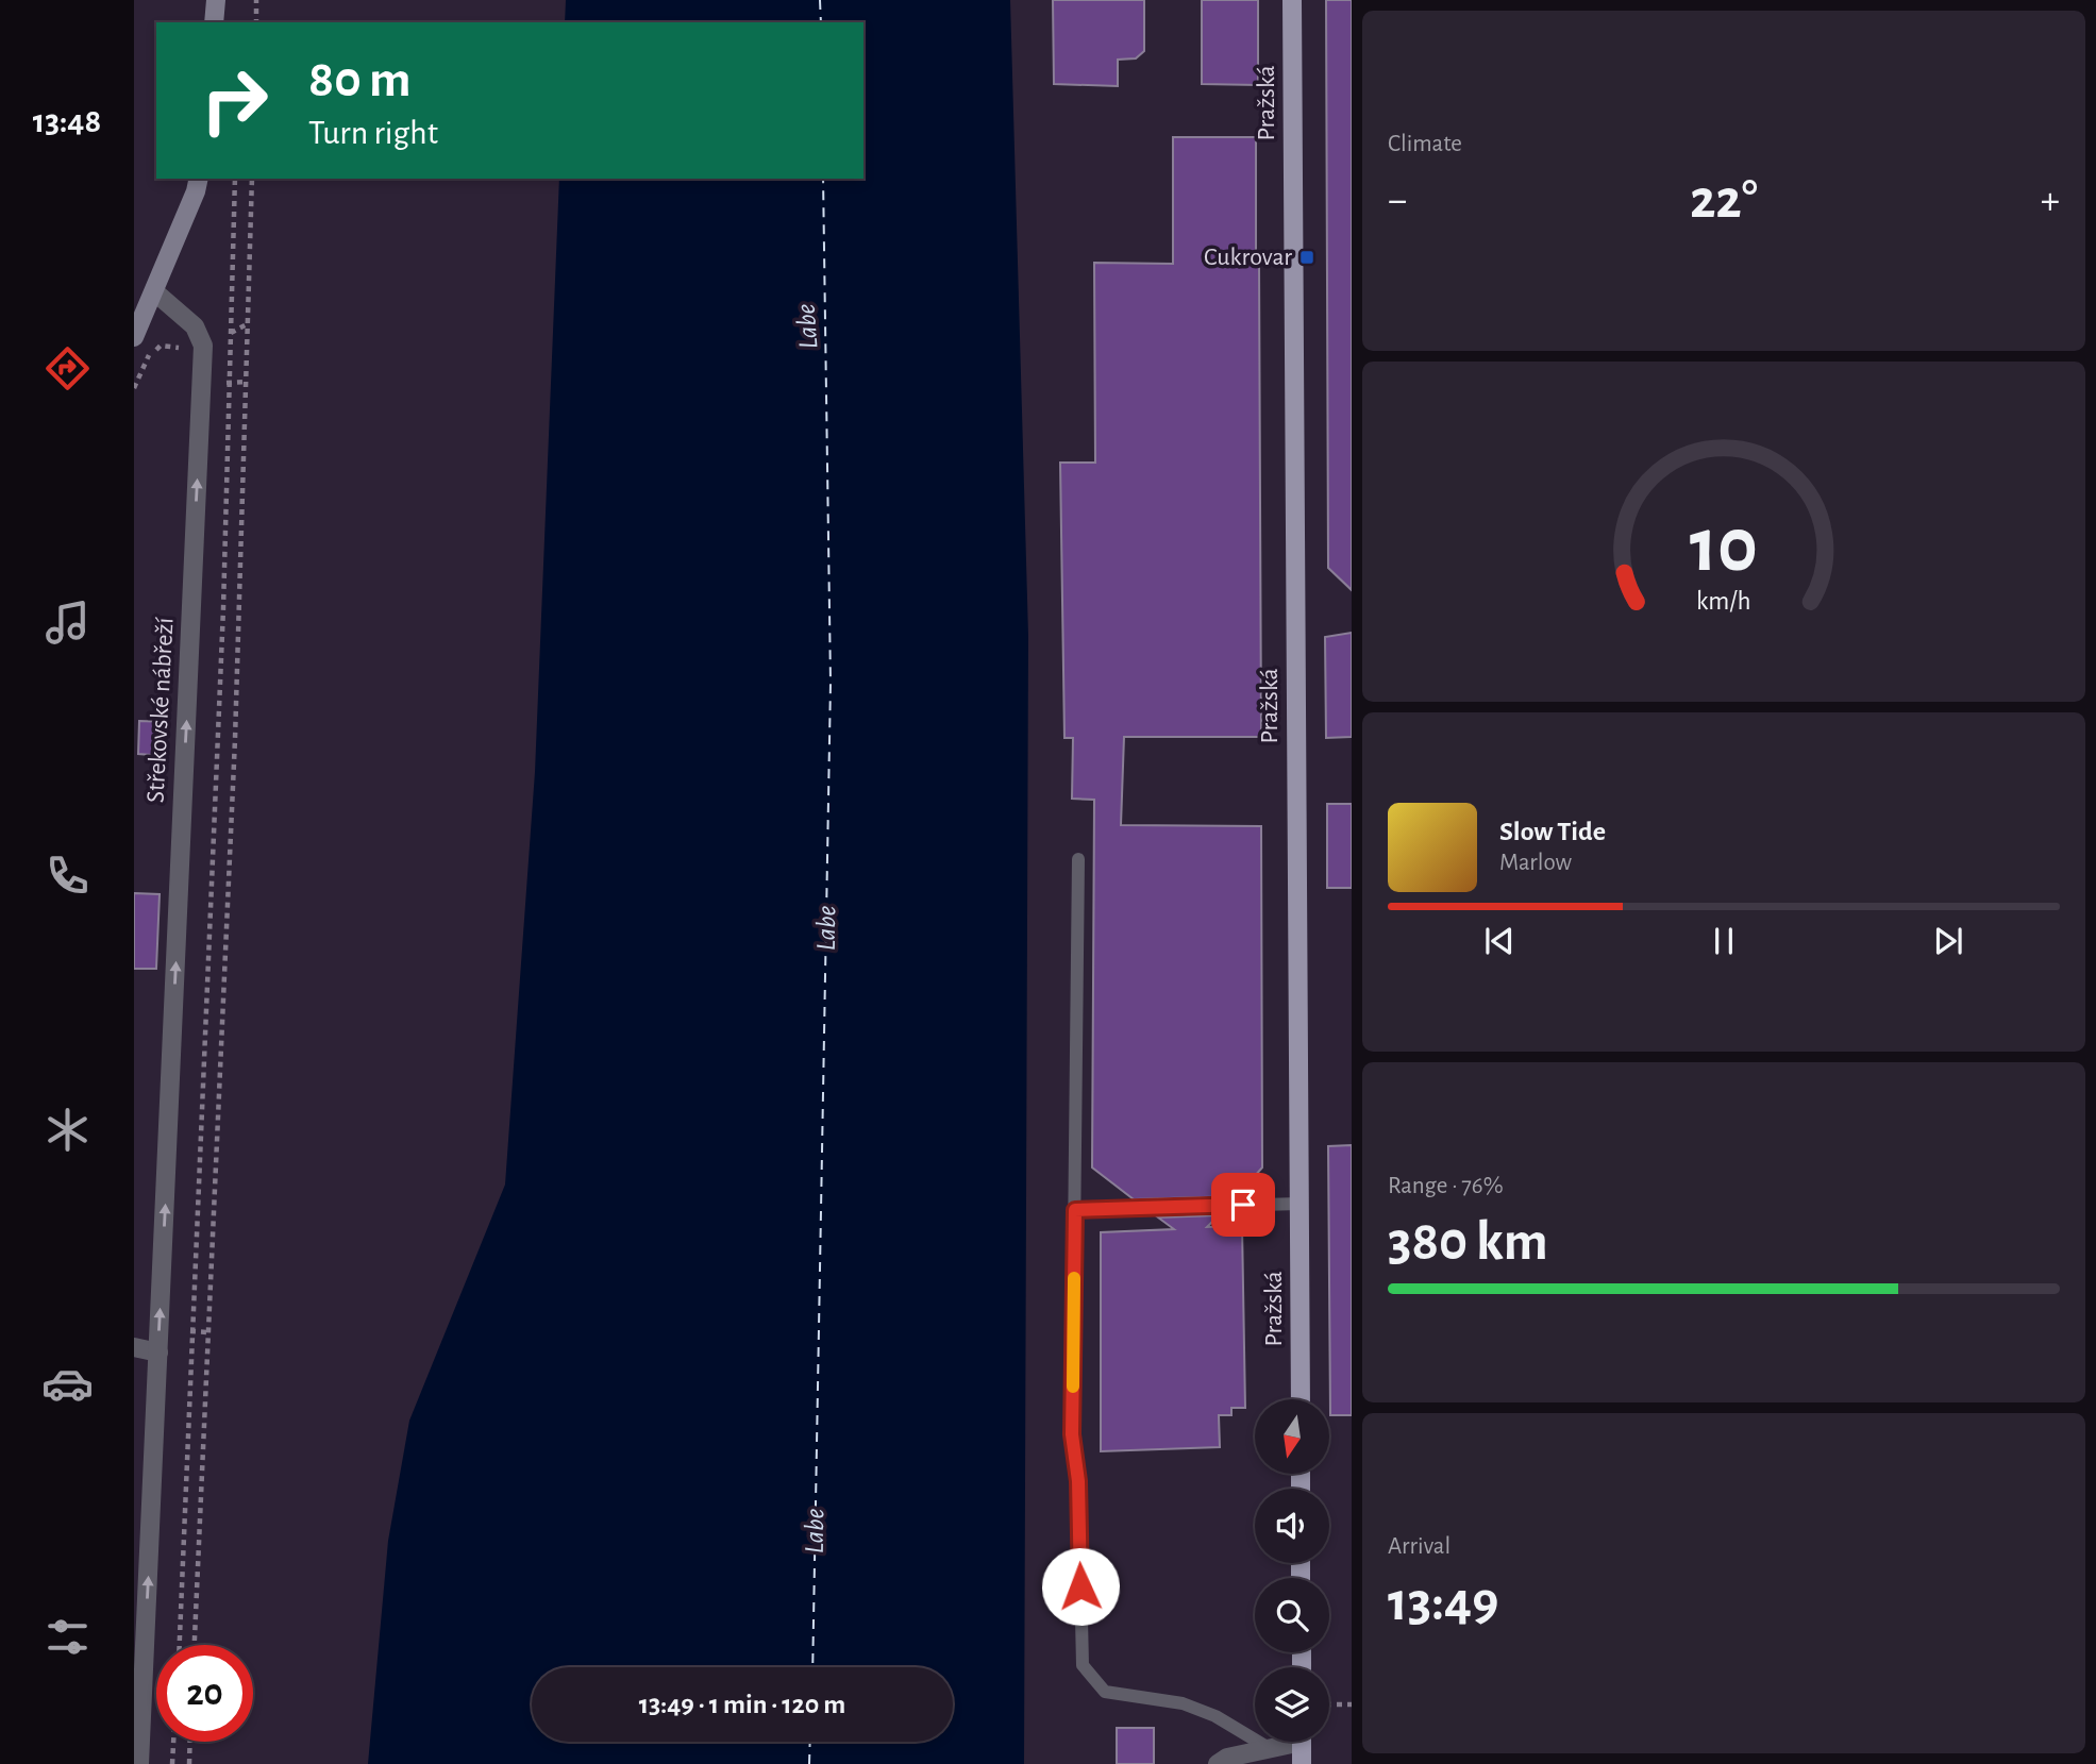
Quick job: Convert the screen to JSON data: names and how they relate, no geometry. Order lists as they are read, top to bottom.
{
  "streets": {
    "main road": ["Pražská"],
    "street": ["Střekovské nábřeží"]
  },
  "one_way": ["Střekovské nábřeží"],
  "water": ["Labe"],
  "places": {
    "transit": ["Cukrovar"]
  },
  "north": "bottom",
  "page": {
    "tabs": "13:48",
    "tile": [
      "Climate",
      ["Range · 76%", "380 km"],
      ["Arrival", "13:49"]
    ],
    "turn": ["80 m", "Turn right"],
    "heat": ["−", "22°", "+"],
    "song": ["Slow Tide", "Marlow"],
    "limit": "20",
    "trip": "13:49 · 1 min · 120 m",
    "gauge": ["10", "km/h"]
  }
}
